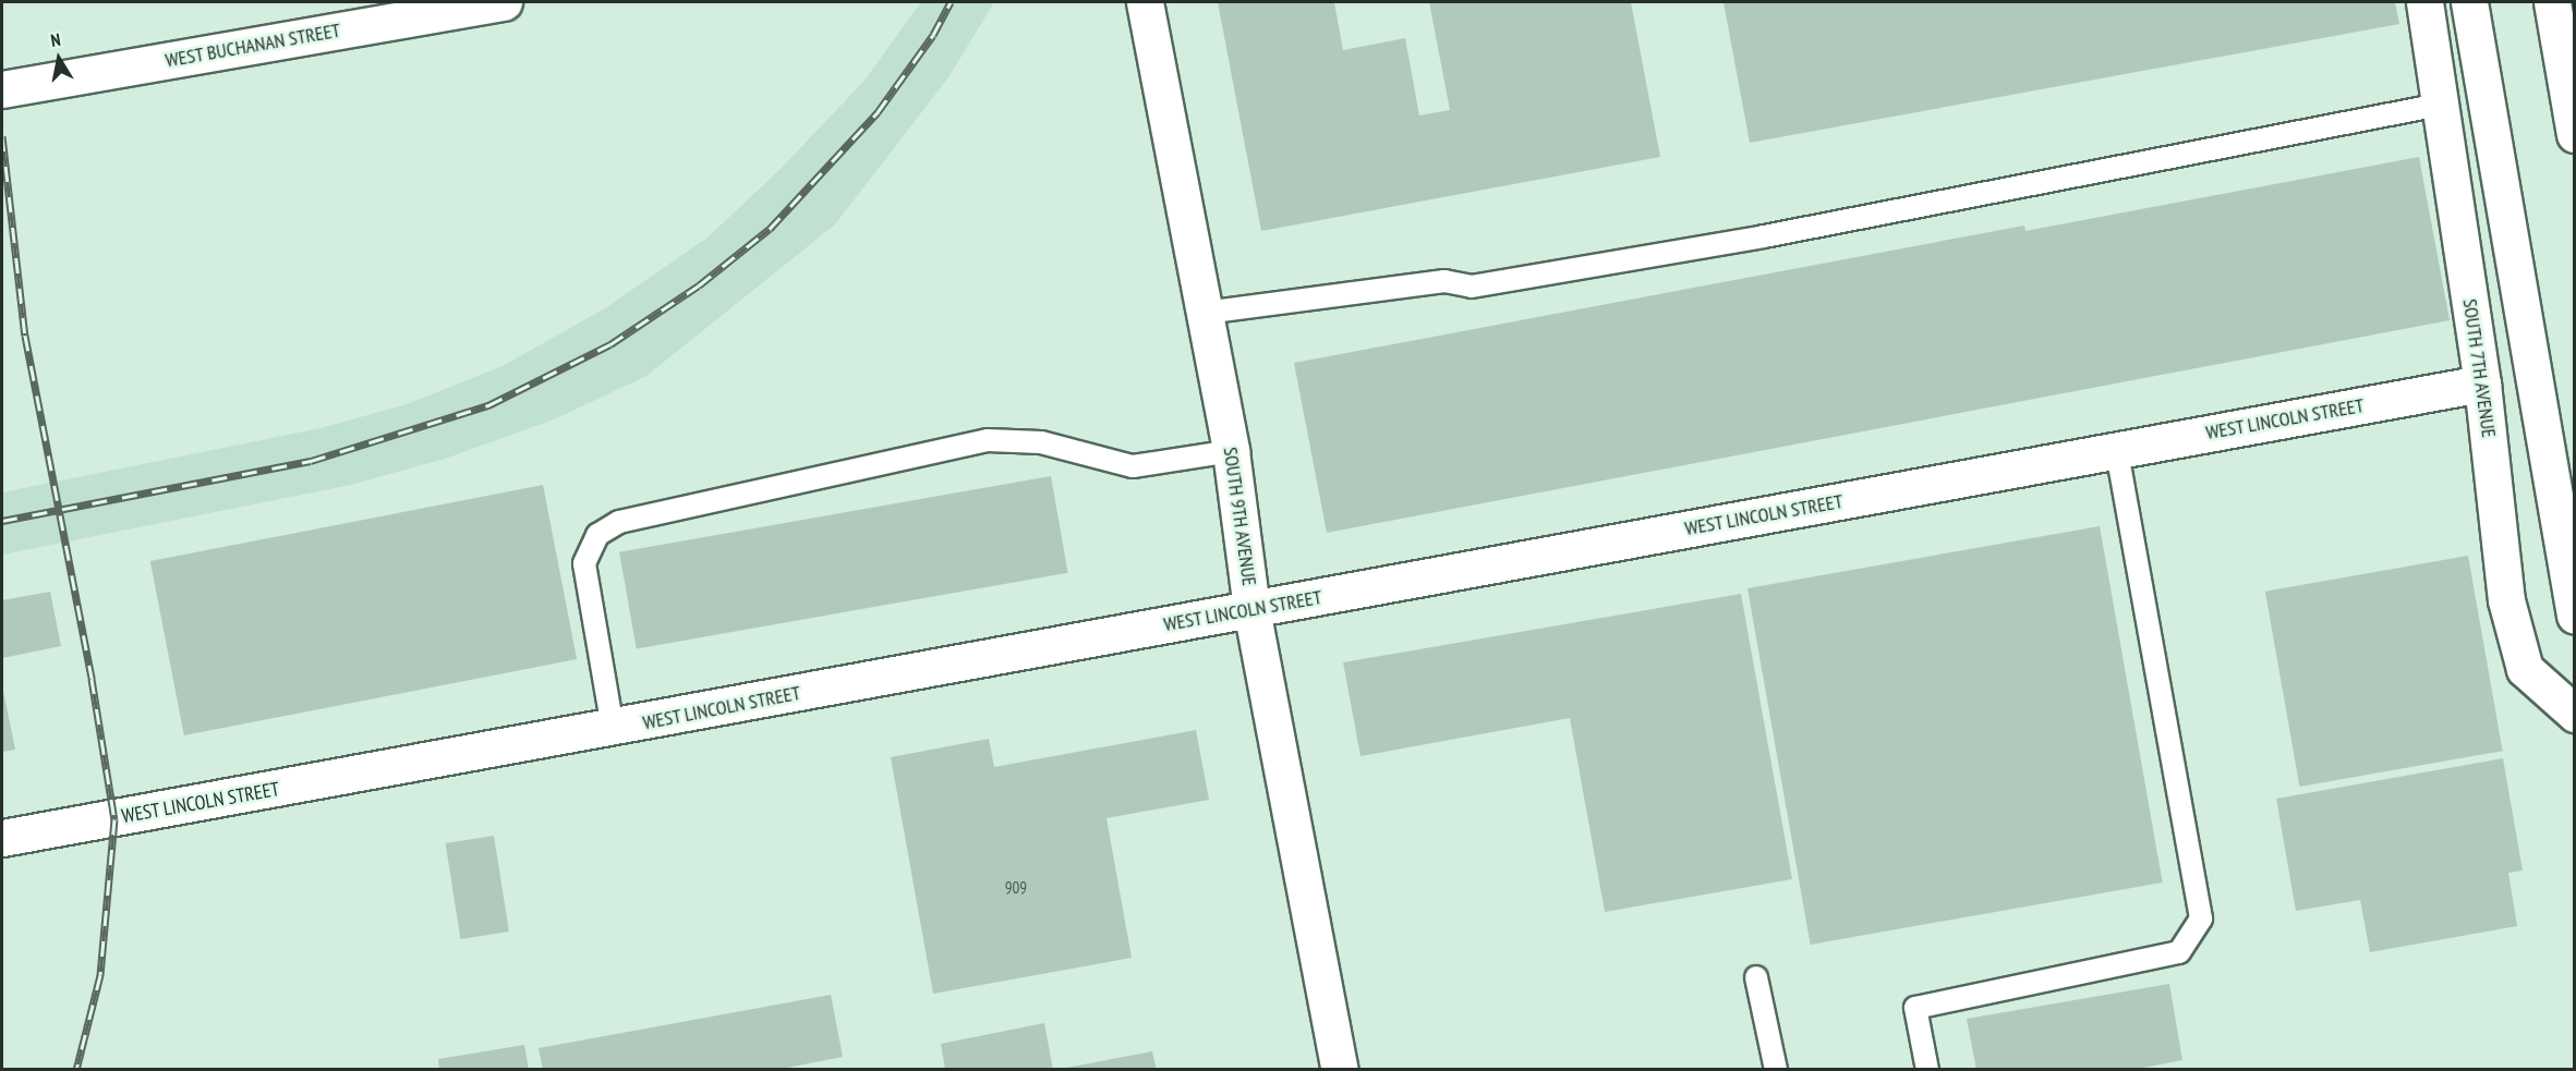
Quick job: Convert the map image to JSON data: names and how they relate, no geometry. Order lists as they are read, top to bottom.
{
  "streets": {
    "street": [
      "WEST BUCHANAN STREET",
      "SOUTH 7TH AVENUE",
      "WEST LINCOLN STREET",
      "SOUTH 9TH AVENUE"
    ]
  },
  "crossings": [
    ["SOUTH 7TH AVENUE", "WEST LINCOLN STREET"],
    ["WEST LINCOLN STREET", "SOUTH 9TH AVENUE"]
  ],
  "house_numbers": ["909"],
  "north": "top"
}
